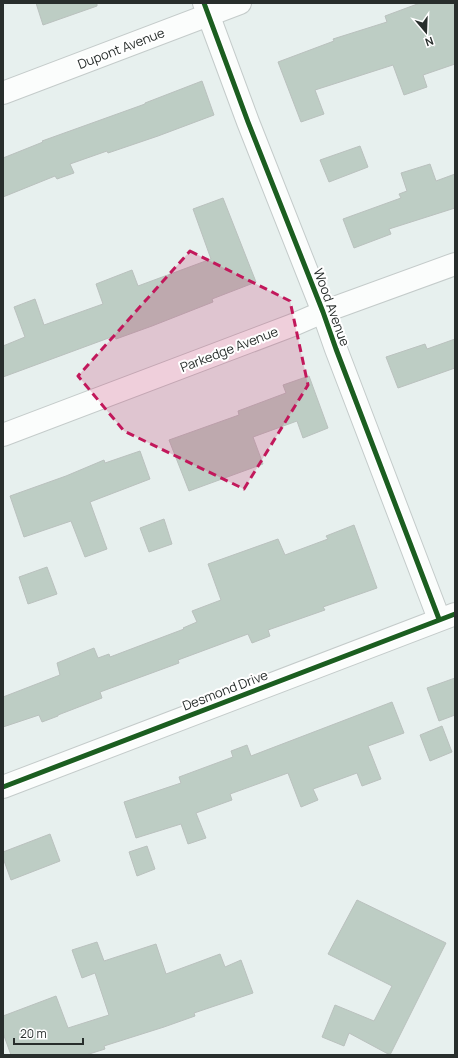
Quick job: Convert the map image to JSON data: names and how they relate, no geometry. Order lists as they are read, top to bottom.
{
  "streets": {
    "street": [
      "Dupont Avenue",
      "Wood Avenue",
      "Parkedge Avenue",
      "Desmond Drive"
    ]
  },
  "crossings": [
    ["Dupont Avenue", "Wood Avenue"],
    ["Wood Avenue", "Parkedge Avenue"],
    ["Wood Avenue", "Desmond Drive"]
  ],
  "scale_bar": "20 m",
  "north": "bottom"
}
